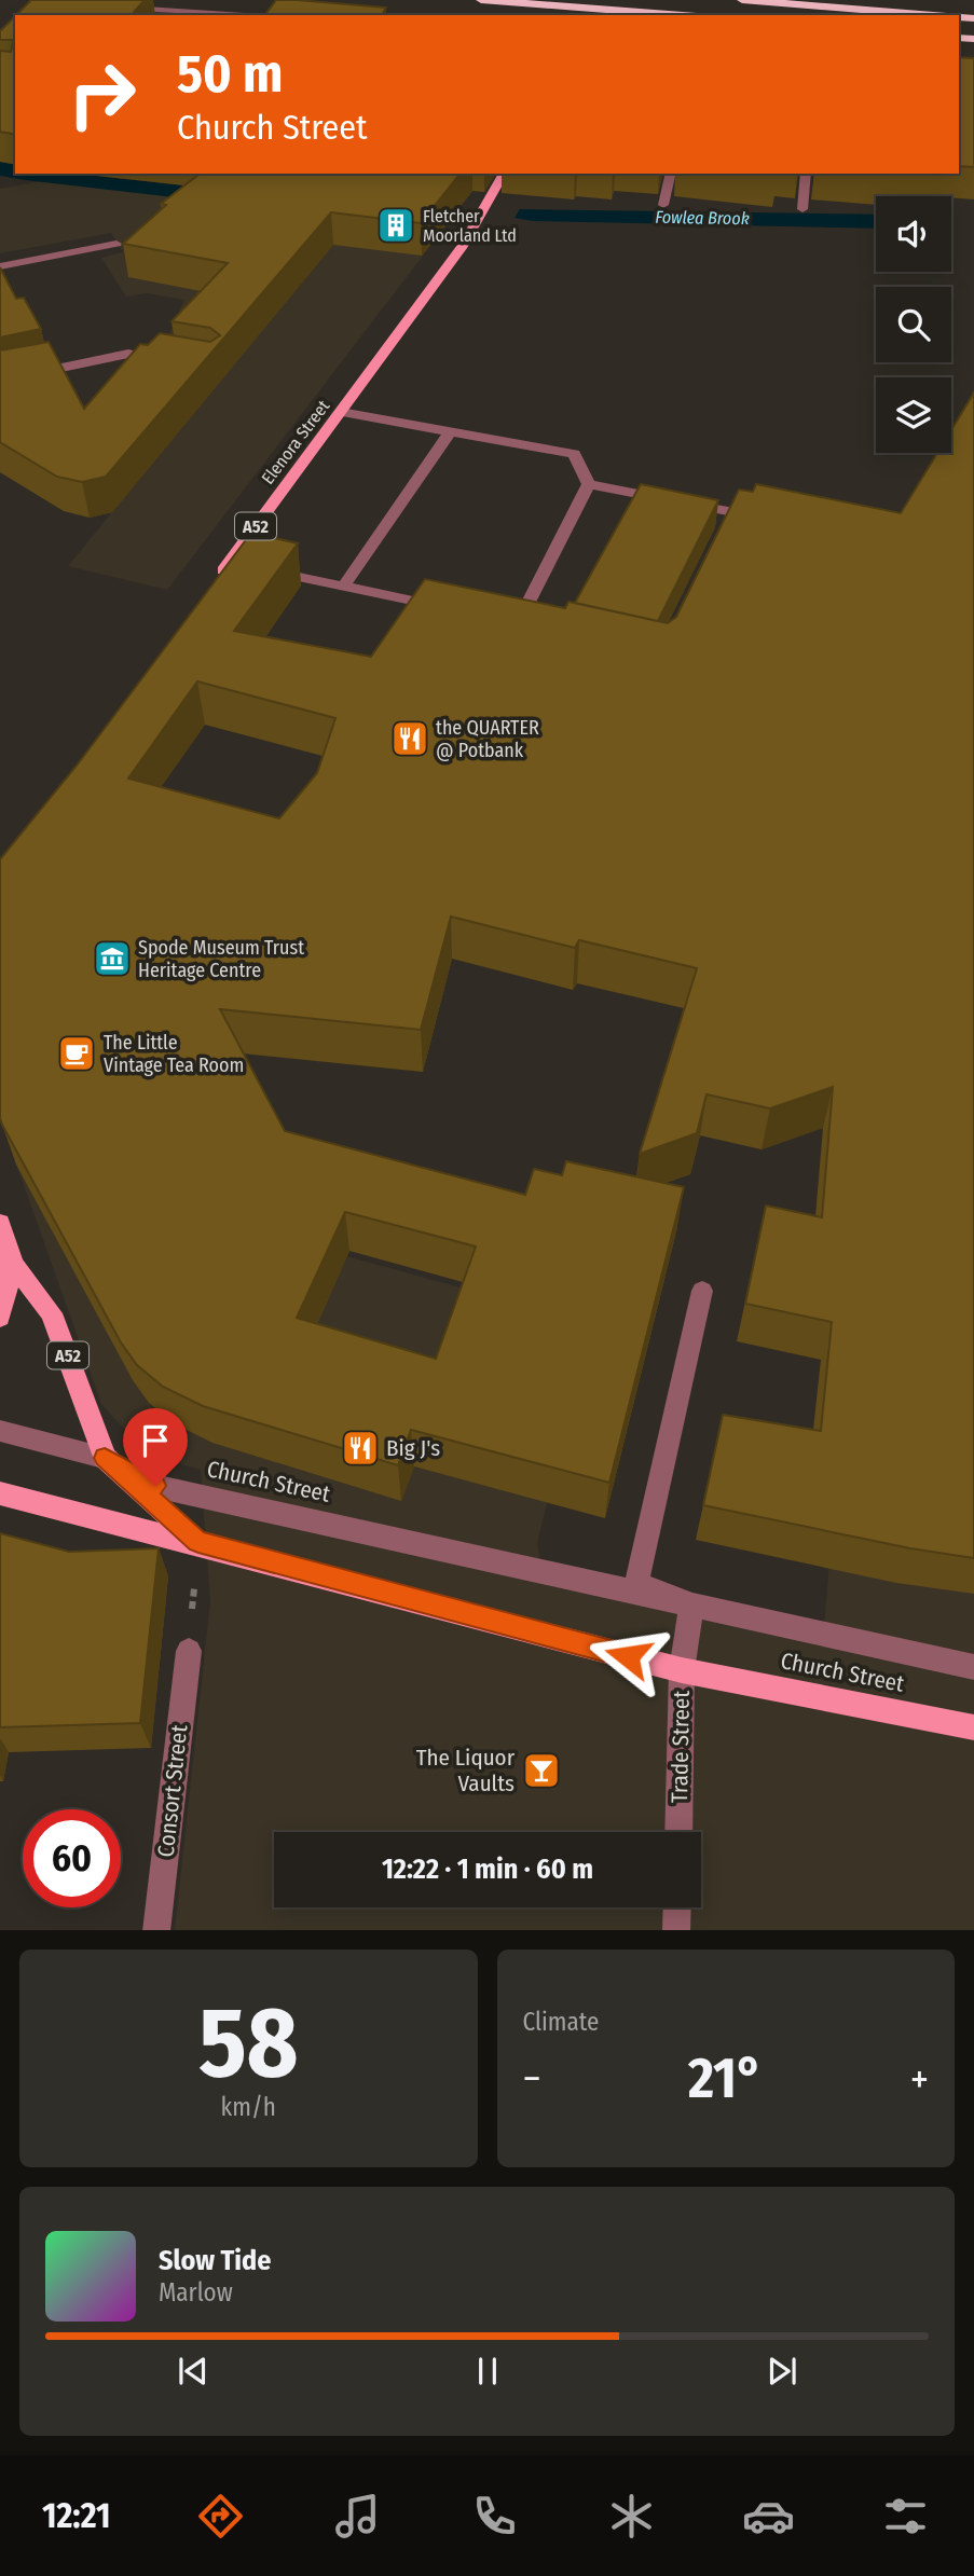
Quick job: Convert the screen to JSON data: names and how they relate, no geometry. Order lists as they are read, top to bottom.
{
  "streets": {
    "main road": ["Elenora Street", "A52", "Church Street"],
    "street": ["Trade Street", "Consort Street"]
  },
  "crossings": [
    ["A52", "Church Street"],
    ["Church Street", "Trade Street"]
  ],
  "water": ["Fowlea Brook"],
  "places": {
    "building": ["Fletcher Moorland Ltd"],
    "restaurant": ["the QUARTER @ Potbank", "Big J's"],
    "museum": ["Spode Museum Trust Heritage Centre"],
    "cafe": ["The Little Vintage Tea Room"],
    "bar": ["The Liquor Vaults"]
  },
  "page": {
    "turn": ["50 m", "Church Street"],
    "limit": "60",
    "trip": "12:22 · 1 min · 60 m",
    "tile": [
      ["58", "km/h"],
      "Climate"
    ],
    "heat": ["−", "21°", "+"],
    "song": ["Slow Tide", "Marlow"],
    "tabs": "12:21"
  }
}
